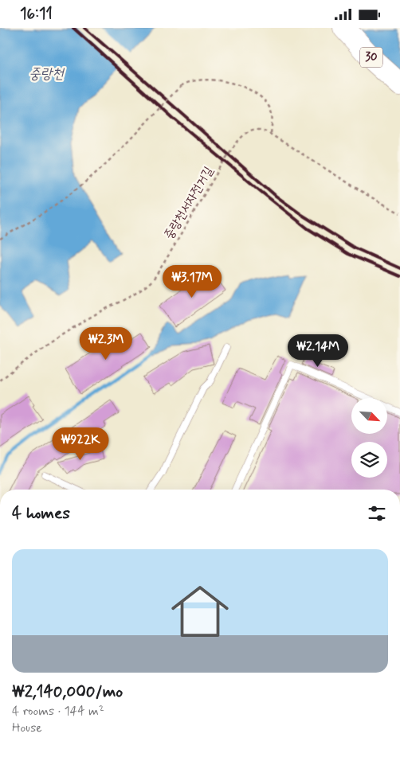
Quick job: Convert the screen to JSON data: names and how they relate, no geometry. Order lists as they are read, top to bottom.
{
  "streets": {
    "highway": ["30"],
    "path": ["중랑천서자전거길"]
  },
  "water": ["중랑천"],
  "north": "bottom right",
  "page": {
    "status": "16:11",
    "price": [
      "₩3.17M",
      "₩2.3M",
      "₩2.14M",
      "₩922K"
    ],
    "heading": "4 homes",
    "list": [
      {
        "name": "₩2,140,000/mo",
        "note": "4 rooms · 144 m² · House"
      }
    ]
  }
}
